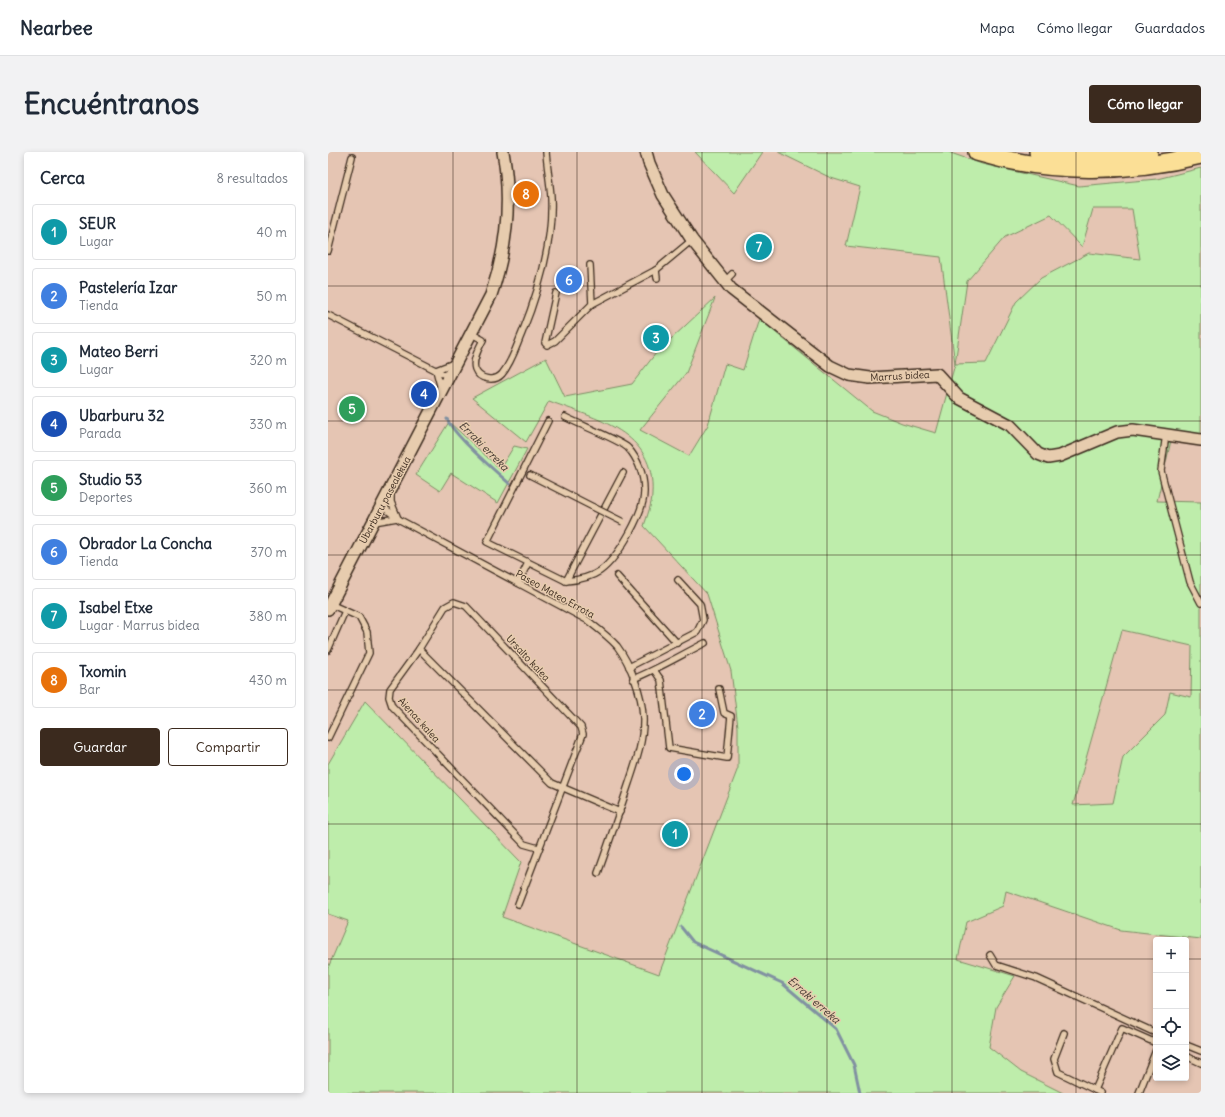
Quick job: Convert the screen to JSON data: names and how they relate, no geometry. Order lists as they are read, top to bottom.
{
  "streets": {
    "street": ["Marrus bidea", "Ubarburu pasealekua"],
    "lane": ["Paseo Mateo Errota", "Ursalto kalea", "Aienas kalea"]
  },
  "crossings": [
    ["Ubarburu pasealekua", "Paseo Mateo Errota"],
    ["Ursalto kalea", "Aienas kalea"]
  ],
  "water": ["Erraki erreka"],
  "page": {
    "header": "Nearbee",
    "nav": ["Mapa", "Cómo llegar", "Guardados"],
    "buttons": [
      "Cómo llegar",
      ["Guardar", "Compartir"]
    ],
    "title": "Encuéntranos",
    "heading": ["Cerca", "8 resultados"],
    "pins": [
      "8",
      "7",
      "6",
      "3",
      "4",
      "5",
      "2",
      "1"
    ],
    "list": [
      {
        "mark": "1",
        "name": "SEUR",
        "note": "Lugar",
        "value": "40 m"
      },
      {
        "mark": "2",
        "name": "Pastelería Izar",
        "note": "Tienda",
        "value": "50 m"
      },
      {
        "mark": "3",
        "name": "Mateo Berri",
        "note": "Lugar",
        "value": "320 m"
      },
      {
        "mark": "4",
        "name": "Ubarburu 32",
        "note": "Parada",
        "value": "330 m"
      },
      {
        "mark": "5",
        "name": "Studio 53",
        "note": "Deportes",
        "value": "360 m"
      },
      {
        "mark": "6",
        "name": "Obrador La Concha",
        "note": "Tienda",
        "value": "370 m"
      },
      {
        "mark": "7",
        "name": "Isabel Etxe",
        "note": "Lugar · Marrus bidea",
        "value": "380 m"
      },
      {
        "mark": "8",
        "name": "Txomin",
        "note": "Bar",
        "value": "430 m"
      }
    ],
    "map_buttons": ["+", "−"]
  }
}
